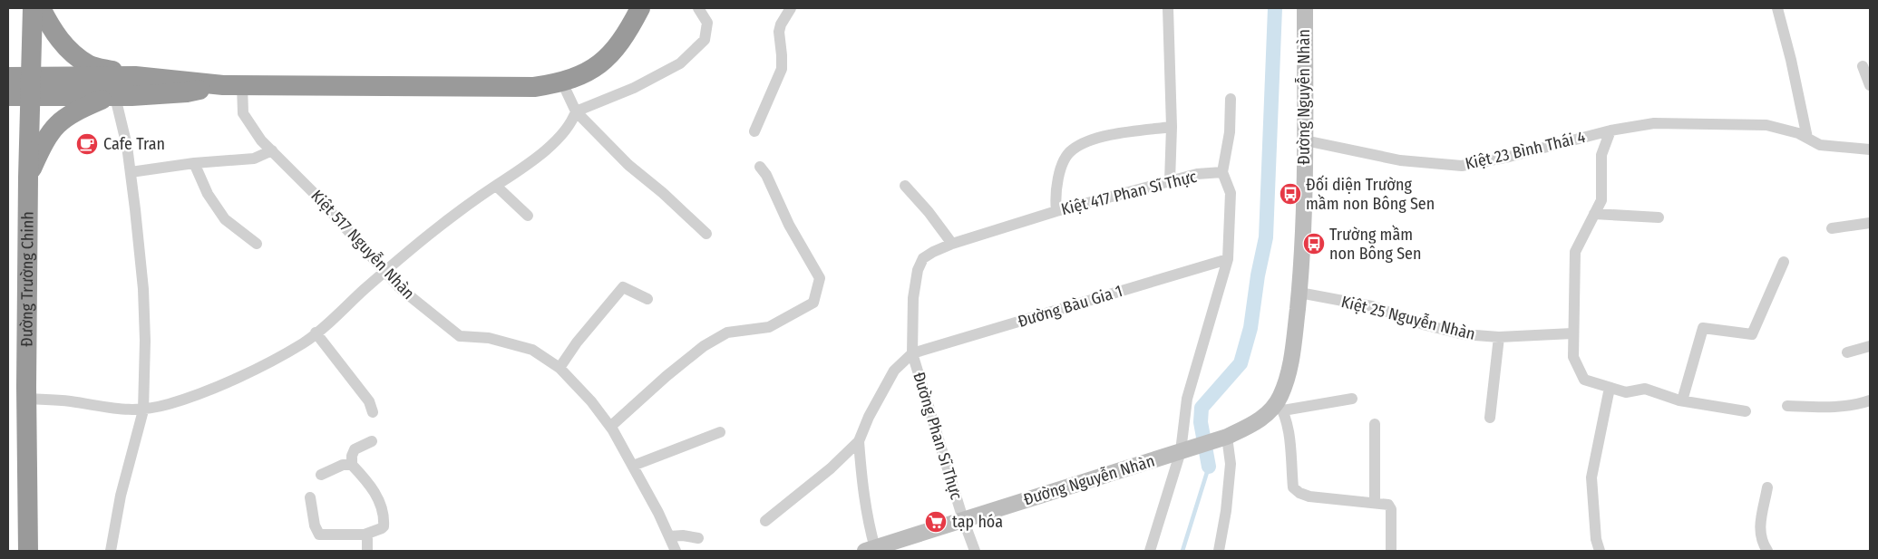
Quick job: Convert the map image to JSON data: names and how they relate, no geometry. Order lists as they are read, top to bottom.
{
  "streets": {
    "highway": ["Đường Trường Chinh"],
    "street": [
      "Đường Nguyễn Nhàn",
      "Kiệt 23 Bình Thái 4",
      "Kiệt 417 Phan Sĩ Thực",
      "Kiệt 517 Nguyễn Nhàn",
      "Đường Bàu Gia 1",
      "Kiệt 25 Nguyễn Nhàn",
      "Đường Phan Sĩ Thực"
    ]
  },
  "crossings": [
    ["Đường Nguyễn Nhàn", "Kiệt 23 Bình Thái 4"],
    ["Đường Nguyễn Nhàn", "Kiệt 25 Nguyễn Nhàn"],
    ["Đường Nguyễn Nhàn", "Đường Phan Sĩ Thực"],
    ["Kiệt 23 Bình Thái 4", "Kiệt 25 Nguyễn Nhàn"],
    ["Kiệt 417 Phan Sĩ Thực", "Đường Bàu Gia 1"],
    ["Kiệt 417 Phan Sĩ Thực", "Đường Phan Sĩ Thực"],
    ["Đường Bàu Gia 1", "Đường Phan Sĩ Thực"]
  ],
  "places": {
    "cafe": ["Cafe Tran"],
    "bus stop": ["Đối diện Trường mầm non Bông Sen", "Trường mầm non Bông Sen"],
    "supermarket": ["tạp hóa"]
  }
}
